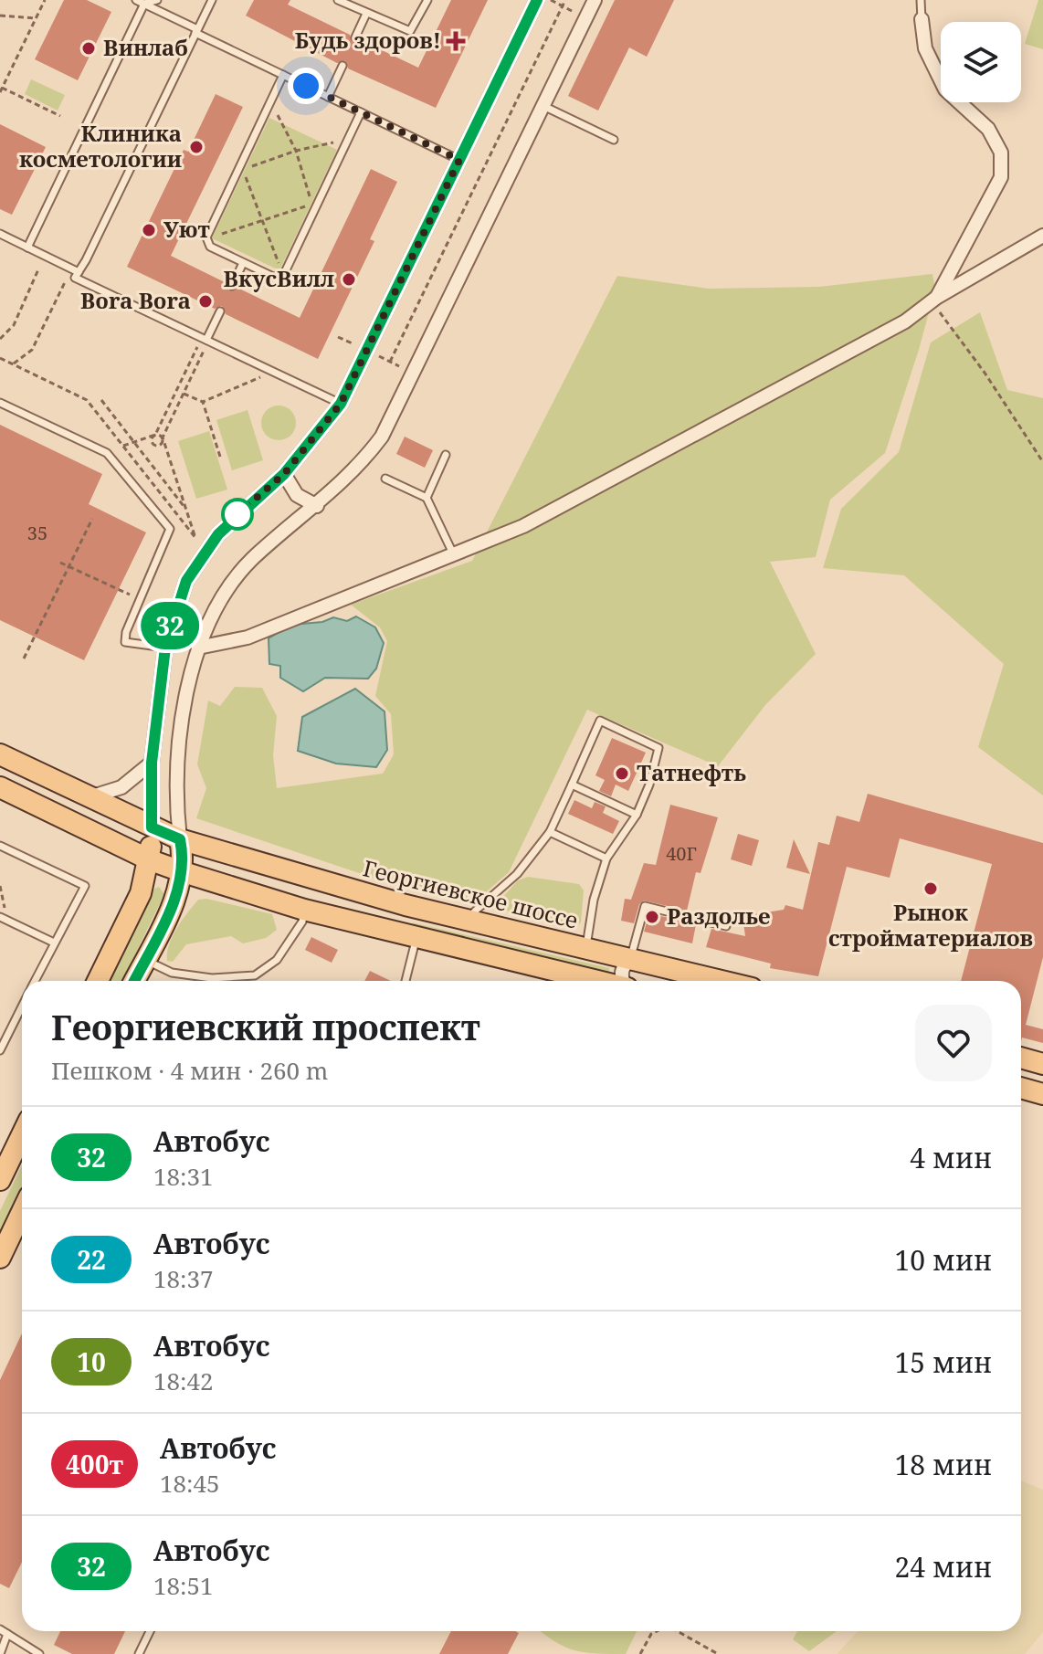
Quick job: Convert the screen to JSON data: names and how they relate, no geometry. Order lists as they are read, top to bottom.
{
  "streets": {
    "main road": ["Георгиевское шоссе"]
  },
  "places": {
    "health": ["Будь здоров!"],
    "other": [
      "Винлаб",
      "Клиника косметологии",
      "Уют",
      "ВкусВилл",
      "Bora Bora",
      "Татнефть",
      "Рынок стройматериалов",
      "Раздолье"
    ]
  },
  "lines": ["bus line 32"],
  "house_numbers": ["35", "40Г"],
  "page": {
    "on_map": "32",
    "heading": ["Георгиевский проспект", "Пешком · 4 мин · 260 m"],
    "list": [
      {
        "mark": "32",
        "name": "Автобус",
        "note": "18:31",
        "value": "4 мин"
      },
      {
        "mark": "22",
        "name": "Автобус",
        "note": "18:37",
        "value": "10 мин"
      },
      {
        "mark": "10",
        "name": "Автобус",
        "note": "18:42",
        "value": "15 мин"
      },
      {
        "mark": "400т",
        "name": "Автобус",
        "note": "18:45",
        "value": "18 мин"
      },
      {
        "mark": "32",
        "name": "Автобус",
        "note": "18:51",
        "value": "24 мин"
      }
    ]
  }
}
